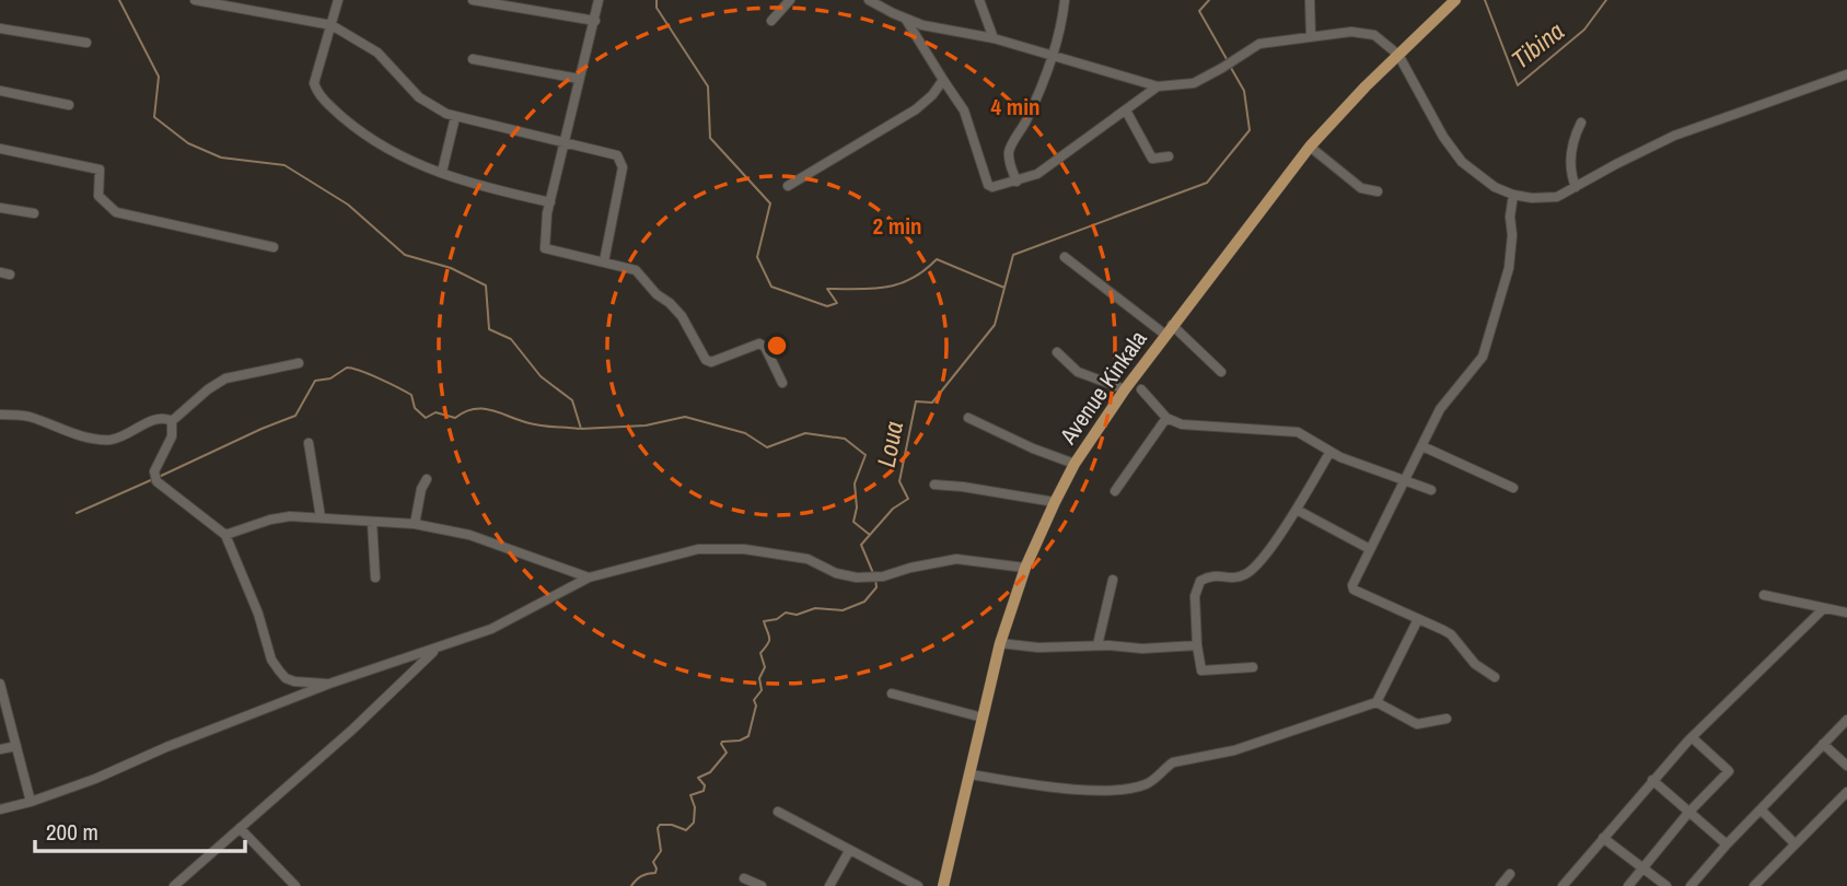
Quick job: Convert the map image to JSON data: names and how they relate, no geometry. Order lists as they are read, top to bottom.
{
  "streets": {
    "main road": ["Avenue Kinkala"]
  },
  "water": ["Tibina", "Loua"],
  "scale_bar": "200 m",
  "rings": ["4 min", "2 min"]
}
